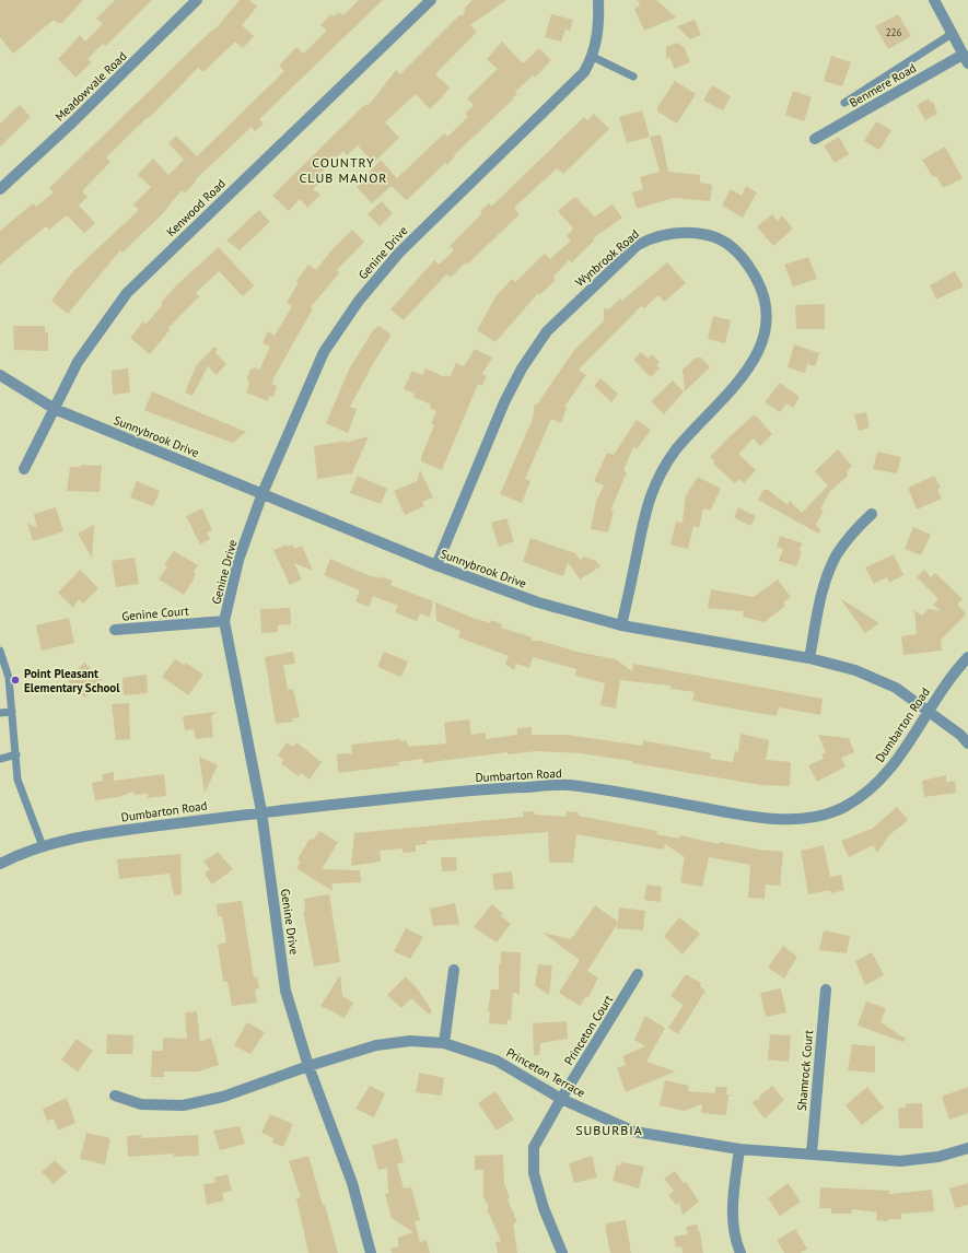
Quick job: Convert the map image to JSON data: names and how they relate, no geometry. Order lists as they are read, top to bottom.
{
  "streets": {
    "street": [
      "Benmere Road",
      "Meadowvale Road",
      "Kenwood Road",
      "Genine Drive",
      "Wynbrook Road",
      "Sunnybrook Drive",
      "Genine Court",
      "Dumbarton Road",
      "Princeton Court",
      "Shamrock Court",
      "Princeton Terrace"
    ]
  },
  "crossings": [
    ["Kenwood Road", "Sunnybrook Drive"],
    ["Genine Drive", "Sunnybrook Drive"],
    ["Genine Drive", "Genine Court"],
    ["Genine Drive", "Dumbarton Road"],
    ["Genine Drive", "Princeton Terrace"],
    ["Wynbrook Road", "Sunnybrook Drive"],
    ["Sunnybrook Drive", "Dumbarton Road"],
    ["Princeton Court", "Princeton Terrace"],
    ["Shamrock Court", "Princeton Terrace"]
  ],
  "districts": ["COUNTRY CLUB MANOR", "SUBURBIA"],
  "places": ["Point Pleasant Elementary School"],
  "house_numbers": ["226"]
}
